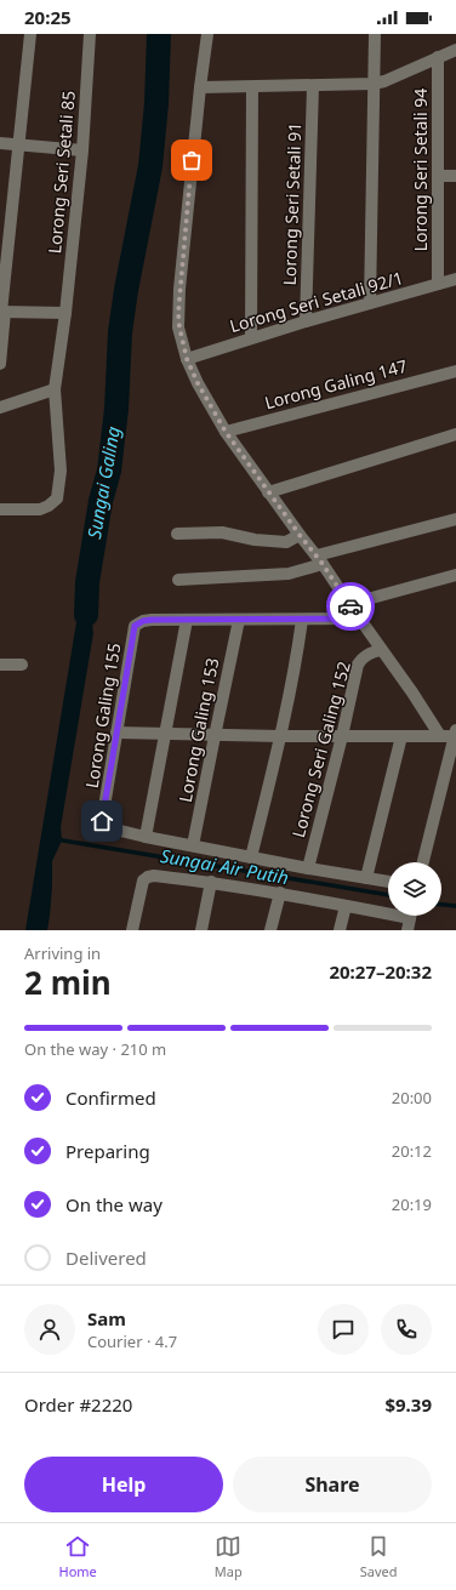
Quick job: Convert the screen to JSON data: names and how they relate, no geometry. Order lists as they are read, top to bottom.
{
  "streets": {
    "street": [
      "Lorong Seri Setali 94",
      "Lorong Seri Setali 85",
      "Lorong Seri Setali 91",
      "Lorong Seri Setali 92/1",
      "Lorong Galing 147",
      "Lorong Galing 155",
      "Lorong Galing 153",
      "Lorong Seri Galing 152"
    ]
  },
  "crossings": [
    ["Lorong Seri Setali 94", "Lorong Seri Setali 92/1"],
    ["Lorong Seri Setali 91", "Lorong Seri Setali 92/1"],
    ["Lorong Galing 155", "Lorong Galing 153"],
    ["Lorong Galing 155", "Lorong Seri Galing 152"]
  ],
  "water": ["Sungai Galing", "Sungai Air Putih"],
  "page": {
    "status": "20:25",
    "heading": ["2 min", "Arriving in", "20:27–20:32"],
    "panel": [
      "Sam",
      "Courier · 4.7",
      "Order #2220",
      "$9.39"
    ],
    "bar": "On the way · 210 m",
    "list": [
      ["Confirmed", "20:00"],
      ["Preparing", "20:12"],
      ["On the way", "20:19"],
      "Delivered"
    ],
    "buttons": ["Help", "Share"],
    "tabs": ["Home", "Map", "Saved"]
  }
}
